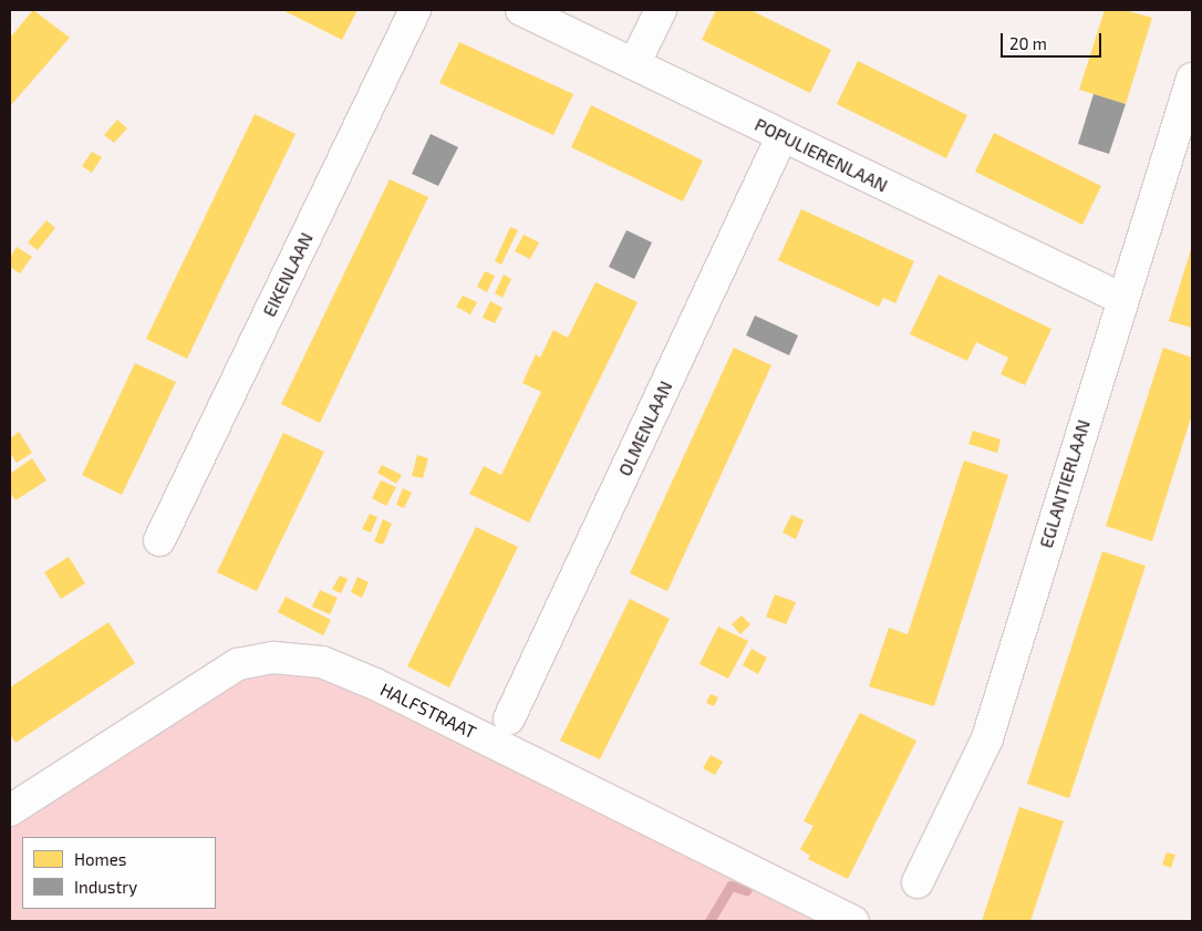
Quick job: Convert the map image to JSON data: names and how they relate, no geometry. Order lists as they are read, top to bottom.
{
  "streets": {
    "street": [
      "POPULIERENLAAN",
      "EIKENLAAN",
      "OLMENLAAN",
      "EGLANTIERLAAN",
      "HALFSTRAAT"
    ]
  },
  "crossings": [
    ["POPULIERENLAAN", "OLMENLAAN"],
    ["POPULIERENLAAN", "EGLANTIERLAAN"]
  ],
  "legend": ["Homes", "Industry"],
  "scale_bar": "20 m"
}
